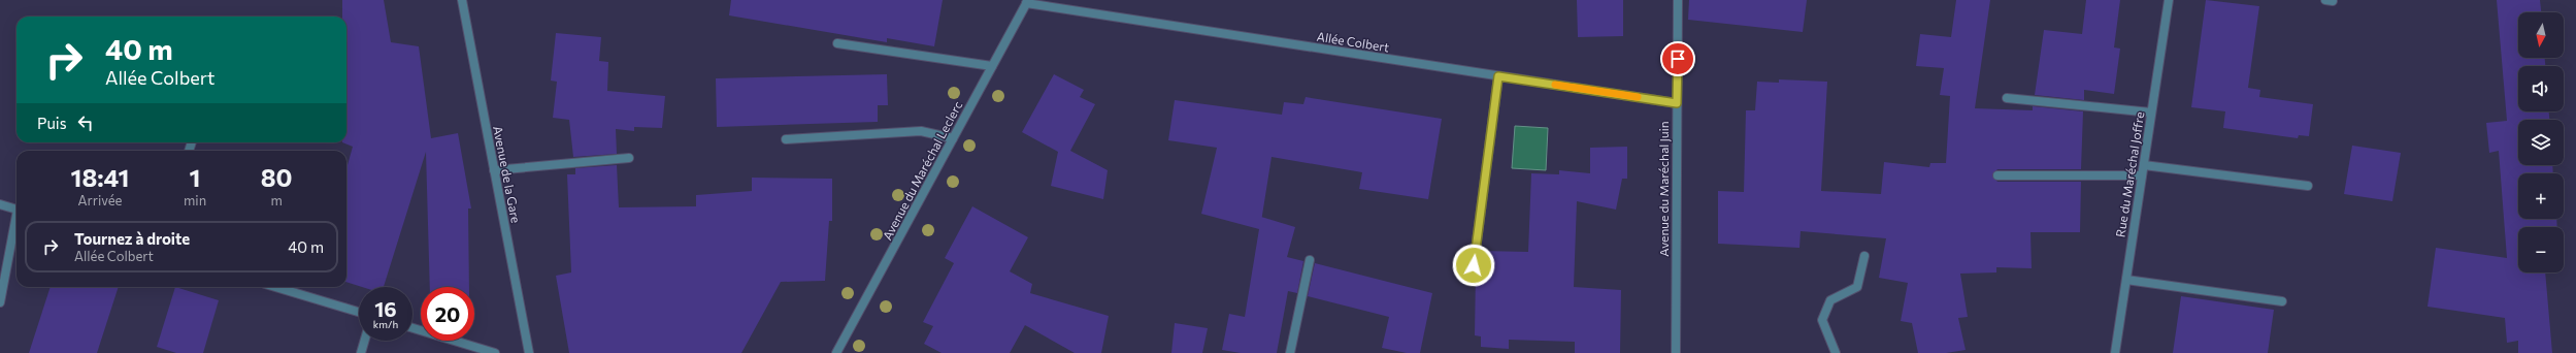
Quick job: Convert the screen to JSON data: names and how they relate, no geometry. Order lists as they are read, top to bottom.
{
  "streets": {
    "street": [
      "Allée Colbert",
      "Avenue du Maréchal Leclerc",
      "Avenue de la Gare",
      "Rue du Maréchal Joffre",
      "Avenue du Maréchal Juin"
    ]
  },
  "crossings": [
    ["Allée Colbert", "Avenue du Maréchal Leclerc"],
    ["Allée Colbert", "Avenue du Maréchal Juin"]
  ],
  "north": "bottom",
  "page": {
    "map_buttons": ["+", "−"],
    "turn": ["40 m", "Allée Colbert"],
    "then": "Puis",
    "eta": [
      "18:41",
      "Arrivée",
      "1",
      "min",
      "80",
      "m"
    ],
    "list": [
      {
        "name": "Tournez à droite",
        "note": "Allée Colbert",
        "value": "40 m"
      }
    ],
    "speed": "16 km/h",
    "limit": "20"
  }
}
